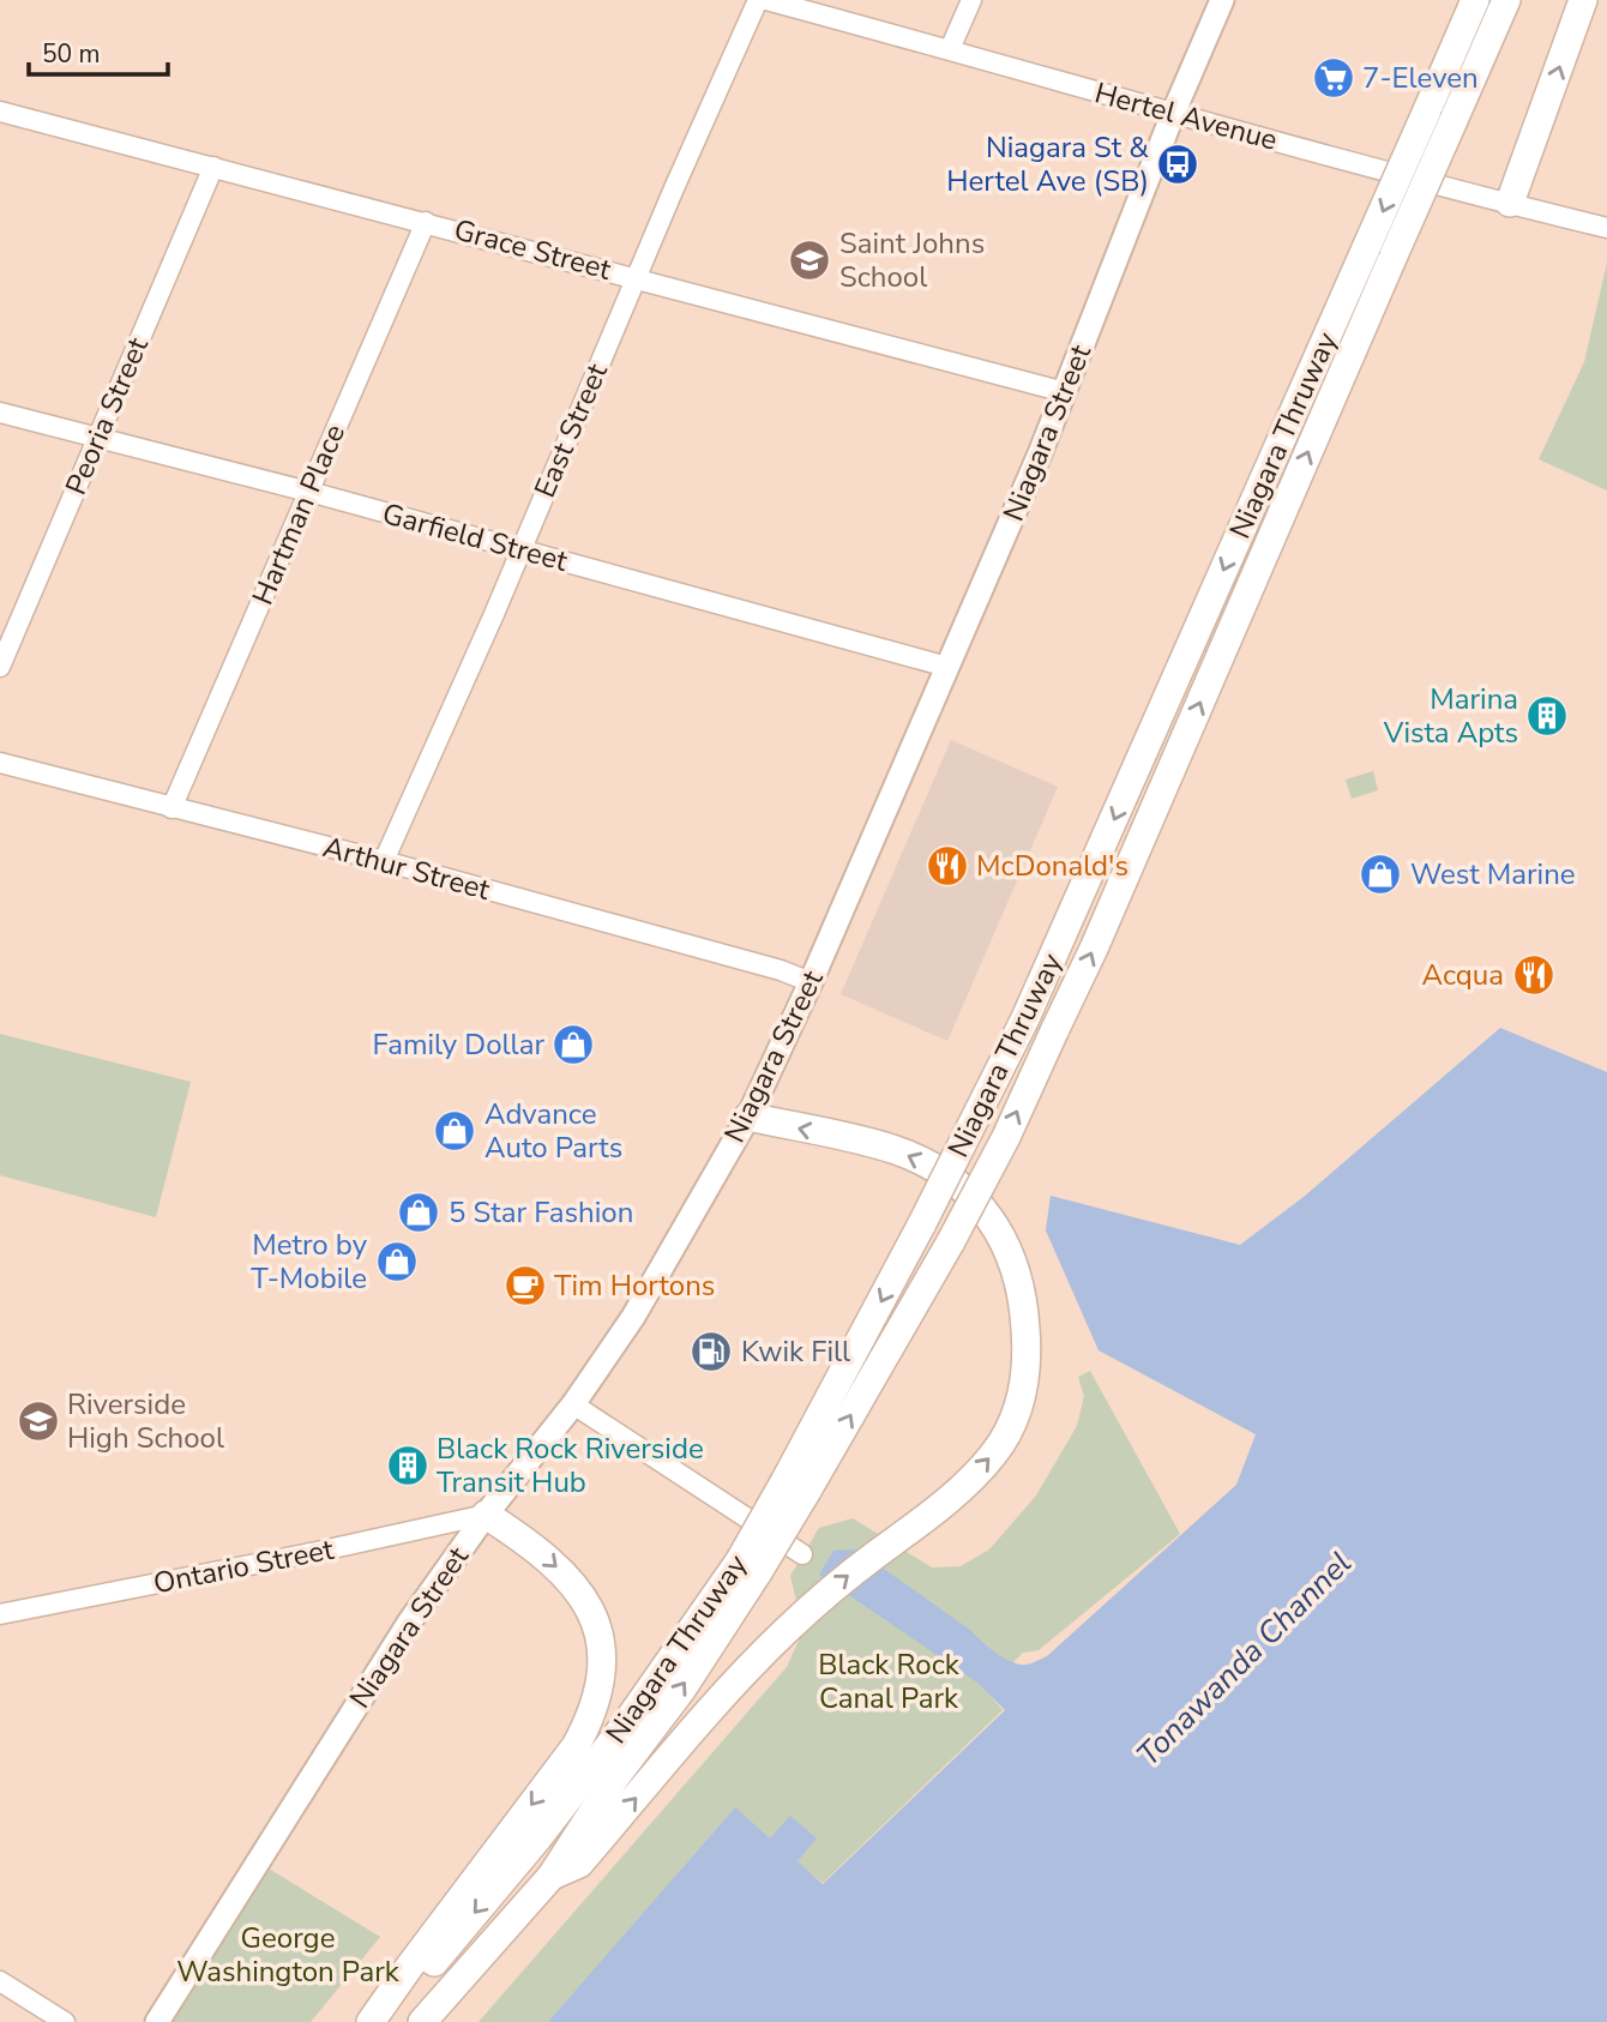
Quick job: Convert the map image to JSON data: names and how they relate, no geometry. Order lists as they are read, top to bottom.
{
  "streets": {
    "highway": ["Niagara Thruway"],
    "main road": ["Niagara Street"],
    "street": [
      "Hertel Avenue",
      "Grace Street",
      "Peoria Street",
      "East Street",
      "Hartman Place",
      "Garfield Street",
      "Arthur Street",
      "Ontario Street"
    ]
  },
  "crossings": [
    ["Hertel Avenue", "Niagara Street"],
    ["Grace Street", "Peoria Street"],
    ["Grace Street", "East Street"],
    ["Grace Street", "Niagara Street"],
    ["Grace Street", "Hartman Place"],
    ["Peoria Street", "Garfield Street"],
    ["East Street", "Garfield Street"],
    ["East Street", "Arthur Street"],
    ["Niagara Street", "Garfield Street"],
    ["Niagara Street", "Arthur Street"],
    ["Niagara Street", "Ontario Street"],
    ["Hartman Place", "Garfield Street"],
    ["Hartman Place", "Arthur Street"]
  ],
  "water": ["Tonawanda Channel"],
  "parks": ["Black Rock Canal Park", "George Washington Park"],
  "places": {
    "supermarket": ["7-Eleven"],
    "bus stop": ["Niagara St & Hertel Ave (SB)"],
    "school or university": ["Saint Johns School", "Riverside High School"],
    "building": ["Marina Vista Apts", "Black Rock Riverside Transit Hub"],
    "restaurant": ["McDonald's", "Acqua"],
    "shop": [
      "West Marine",
      "Family Dollar",
      "Advance Auto Parts",
      "5 Star Fashion",
      "Metro by T-Mobile"
    ],
    "cafe": ["Tim Hortons"],
    "fuel station": ["Kwik Fill"]
  },
  "scale_bar": "50 m"
}
